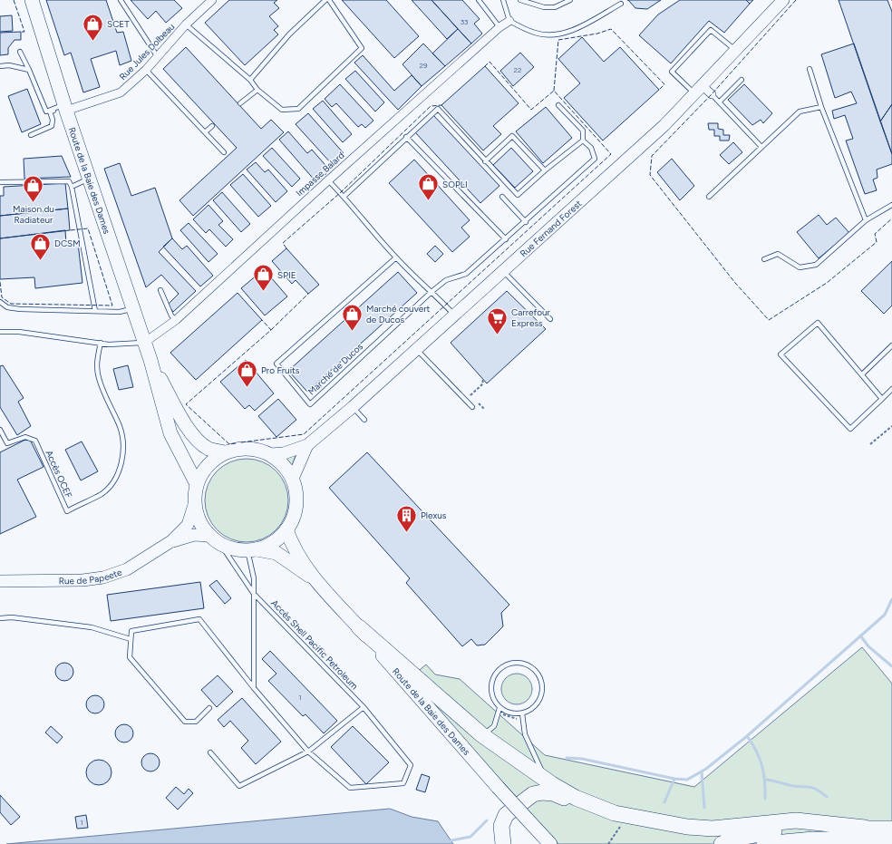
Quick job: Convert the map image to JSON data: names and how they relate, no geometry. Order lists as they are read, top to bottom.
{
  "streets": {
    "main road": ["Route de la Baie des Dames"],
    "street": [
      "Rue Jules Dolbeau",
      "Impasse Balard",
      "Rue Fernand Forest",
      "Rue de Papeete"
    ],
    "lane": ["Marché de Ducos", "Accès OCEF", "Accès Shell Pacific Petroleum"]
  },
  "crossings": [
    ["Rue Jules Dolbeau", "Route de la Baie des Dames"],
    ["Impasse Balard", "Route de la Baie des Dames"],
    ["Route de la Baie des Dames", "Rue Fernand Forest"],
    ["Route de la Baie des Dames", "Rue de Papeete"],
    ["Route de la Baie des Dames", "Accès Shell Pacific Petroleum"],
    ["Rue Fernand Forest", "Rue de Papeete"],
    ["Rue Fernand Forest", "Accès Shell Pacific Petroleum"],
    ["Rue de Papeete", "Accès Shell Pacific Petroleum"]
  ],
  "places": {
    "shop": [
      "SCET",
      "SOPLI",
      "Maison du Radiateur",
      "DCSM",
      "SPIE",
      "Marché couvert de Ducos",
      "Pro Fruits"
    ],
    "supermarket": ["Carrefour Express"],
    "building": ["Plexus"]
  },
  "house_numbers": [
    "33",
    "29",
    "22",
    "1",
    "1"
  ]
}
